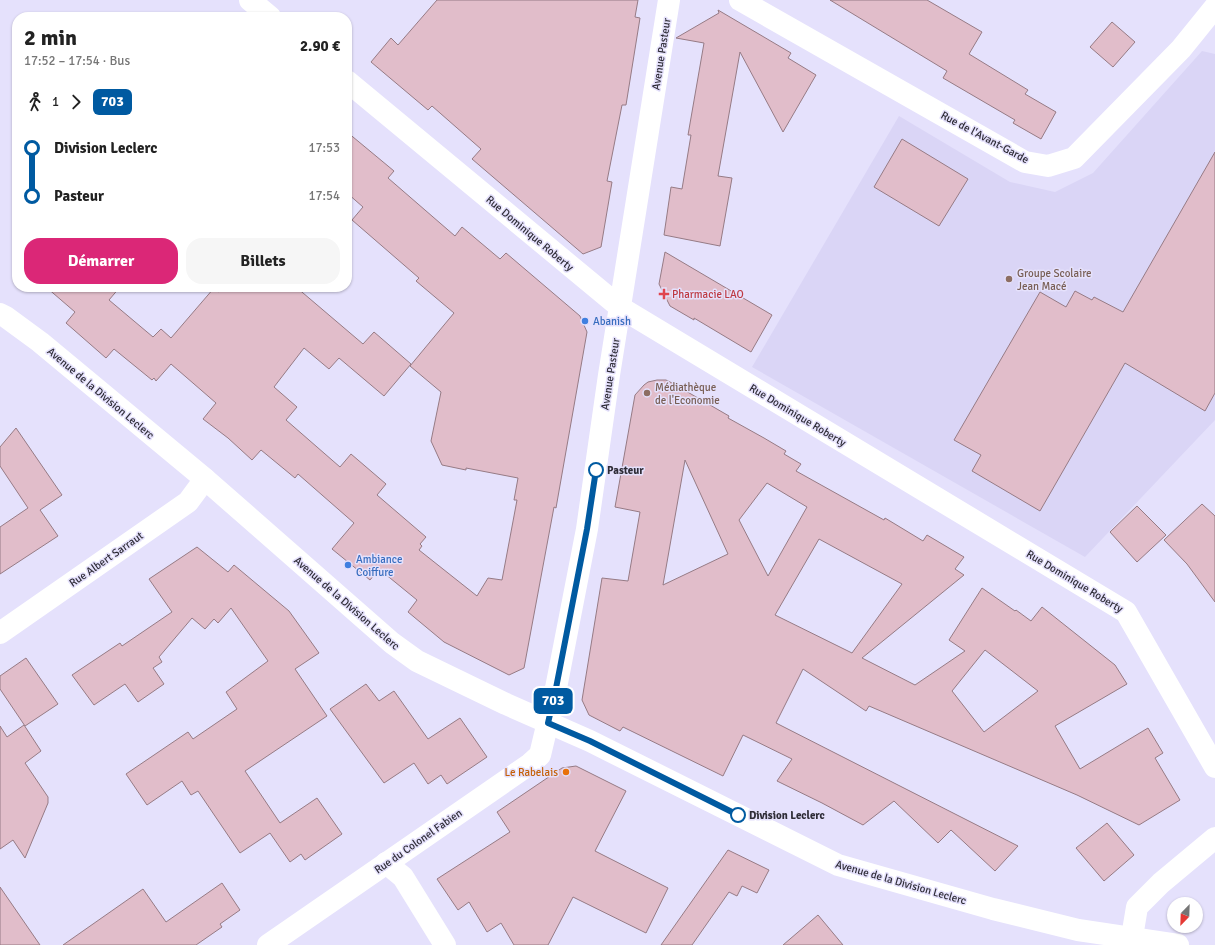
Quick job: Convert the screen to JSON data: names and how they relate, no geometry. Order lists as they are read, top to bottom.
{
  "streets": {
    "street": [
      "Avenue Pasteur",
      "Rue de l'Avant-Garde",
      "Rue Dominique Roberty",
      "Avenue de la Division Leclerc",
      "Rue Albert Sarraut",
      "Rue du Colonel Fabien"
    ]
  },
  "crossings": [
    ["Avenue Pasteur", "Rue Dominique Roberty"],
    ["Avenue Pasteur", "Avenue de la Division Leclerc"],
    ["Avenue Pasteur", "Rue du Colonel Fabien"],
    ["Avenue de la Division Leclerc", "Rue Albert Sarraut"],
    ["Avenue de la Division Leclerc", "Rue du Colonel Fabien"]
  ],
  "places": {
    "other": [
      "Groupe Scolaire Jean Macé",
      "Abanish",
      "Médiathèque de l'Economie",
      "Pasteur",
      "Ambiance Coiffure",
      "Le Rabelais",
      "Division Leclerc"
    ],
    "health": ["Pharmacie LAO"]
  },
  "lines": ["bus line 703"],
  "north": "bottom left",
  "page": {
    "on_map": "703",
    "heading": ["2 min", "17:52 – 17:54 · Bus", "2.90 €"],
    "legs": ["1", "703"],
    "list": [
      {
        "name": "Division Leclerc",
        "value": "17:53"
      },
      {
        "name": "Pasteur",
        "value": "17:54"
      }
    ],
    "buttons": ["Démarrer", "Billets"]
  }
}
